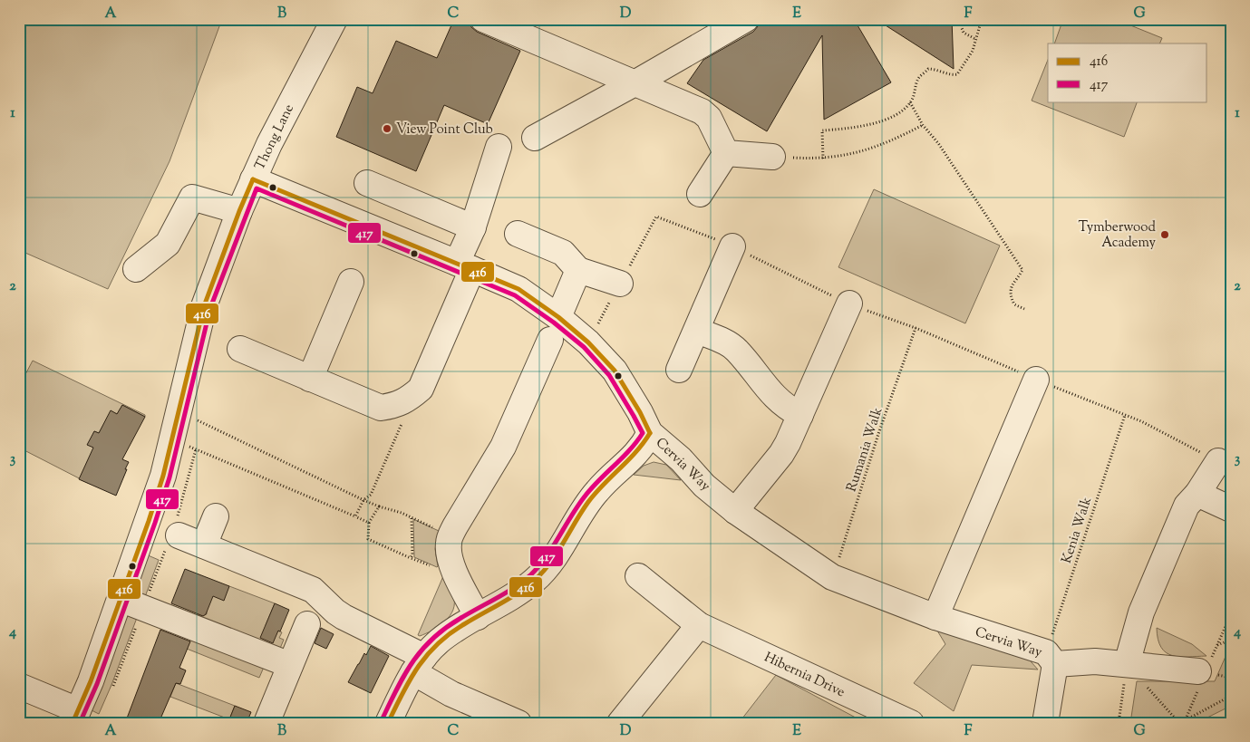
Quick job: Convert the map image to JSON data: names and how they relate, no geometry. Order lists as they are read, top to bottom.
{
  "streets": {
    "street": ["Thong Lane", "Cervia Way", "Hibernia Drive"],
    "path": ["Rumania Walk", "Kenia Walk"]
  },
  "crossings": [
    ["Thong Lane", "Cervia Way"],
    ["Rumania Walk", "Cervia Way"],
    ["Cervia Way", "Kenia Walk"]
  ],
  "places": ["View Point Club", "Tymberwood Academy"],
  "lines": ["transit line 416", "transit line 417"],
  "legend": ["416", "417"],
  "grid": {
    "columns": [
      "A",
      "B",
      "C",
      "D",
      "E",
      "F",
      "G"
    ],
    "rows": [
      "1",
      "2",
      "3",
      "4"
    ]
  }
}
